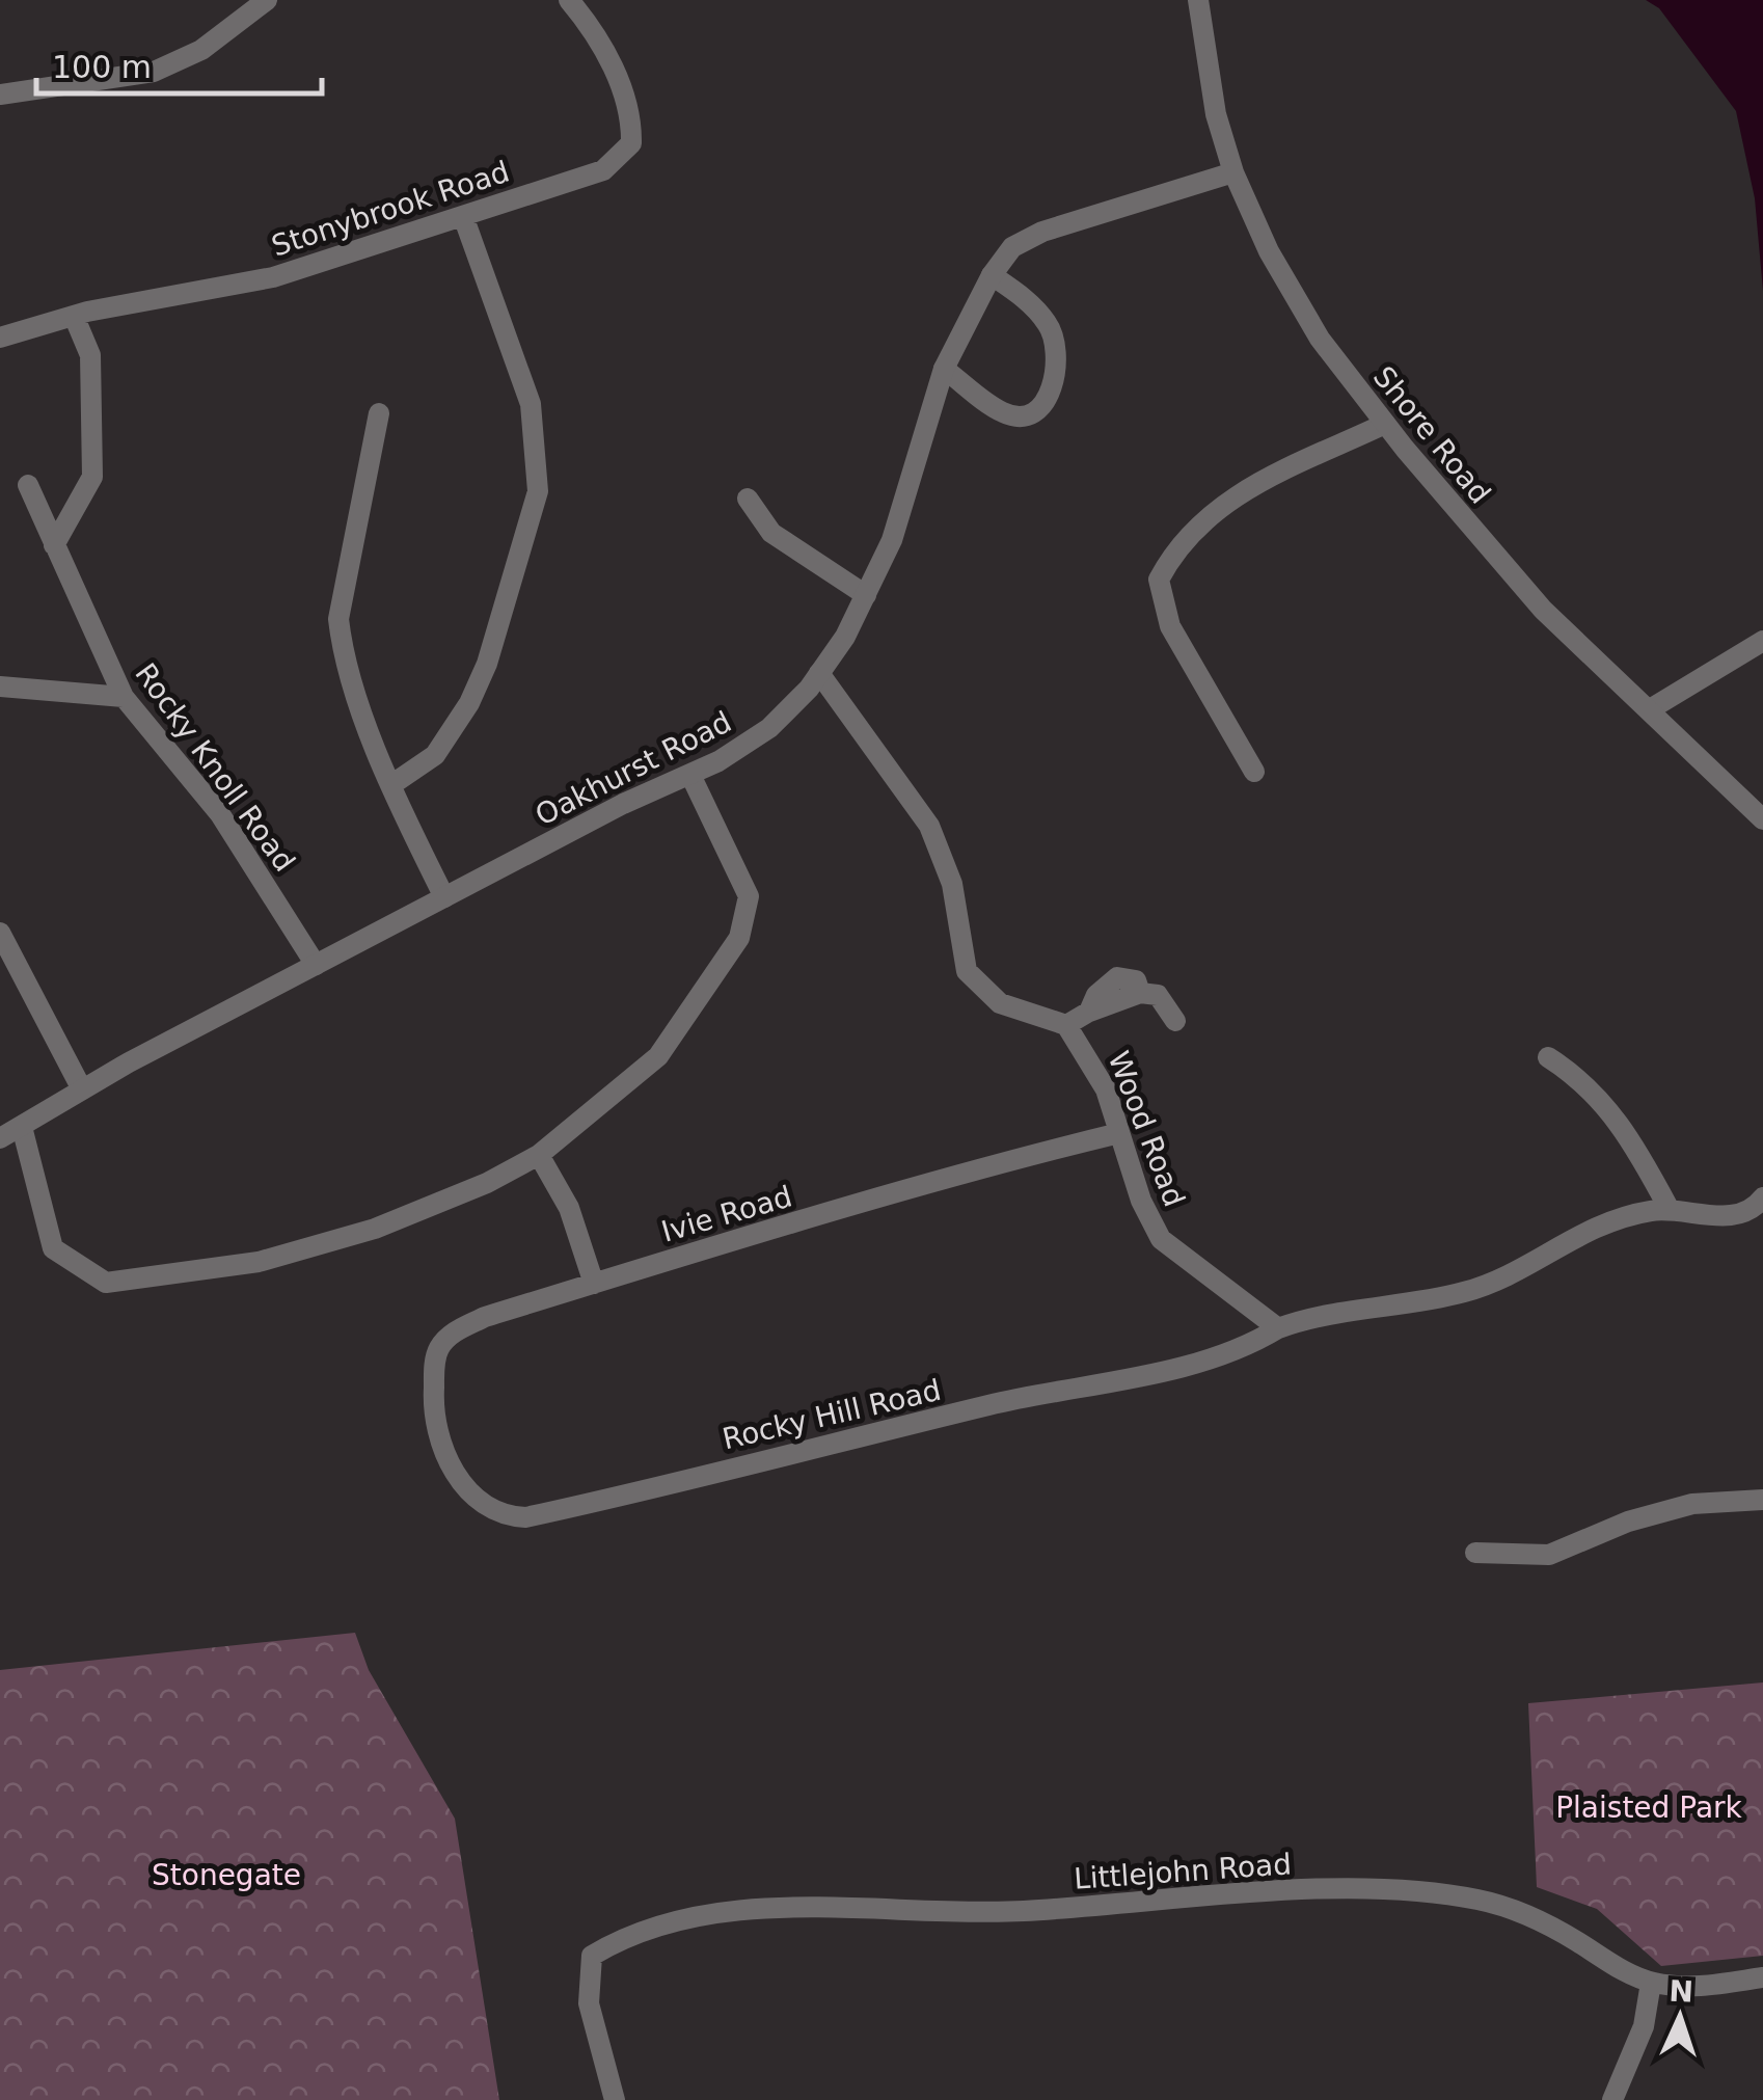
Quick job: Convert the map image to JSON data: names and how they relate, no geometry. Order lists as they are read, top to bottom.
{
  "streets": {
    "street": [
      "Stonybrook Road",
      "Shore Road",
      "Rocky Knoll Road",
      "Oakhurst Road",
      "Wood Road",
      "Ivie Road",
      "Rocky Hill Road",
      "Littlejohn Road"
    ]
  },
  "crossings": [
    ["Shore Road", "Oakhurst Road"],
    ["Rocky Knoll Road", "Oakhurst Road"],
    ["Wood Road", "Ivie Road"],
    ["Wood Road", "Rocky Hill Road"],
    ["Ivie Road", "Rocky Hill Road"]
  ],
  "parks": ["Plaisted Park", "Stonegate"],
  "scale_bar": "100 m",
  "north": "top"
}
